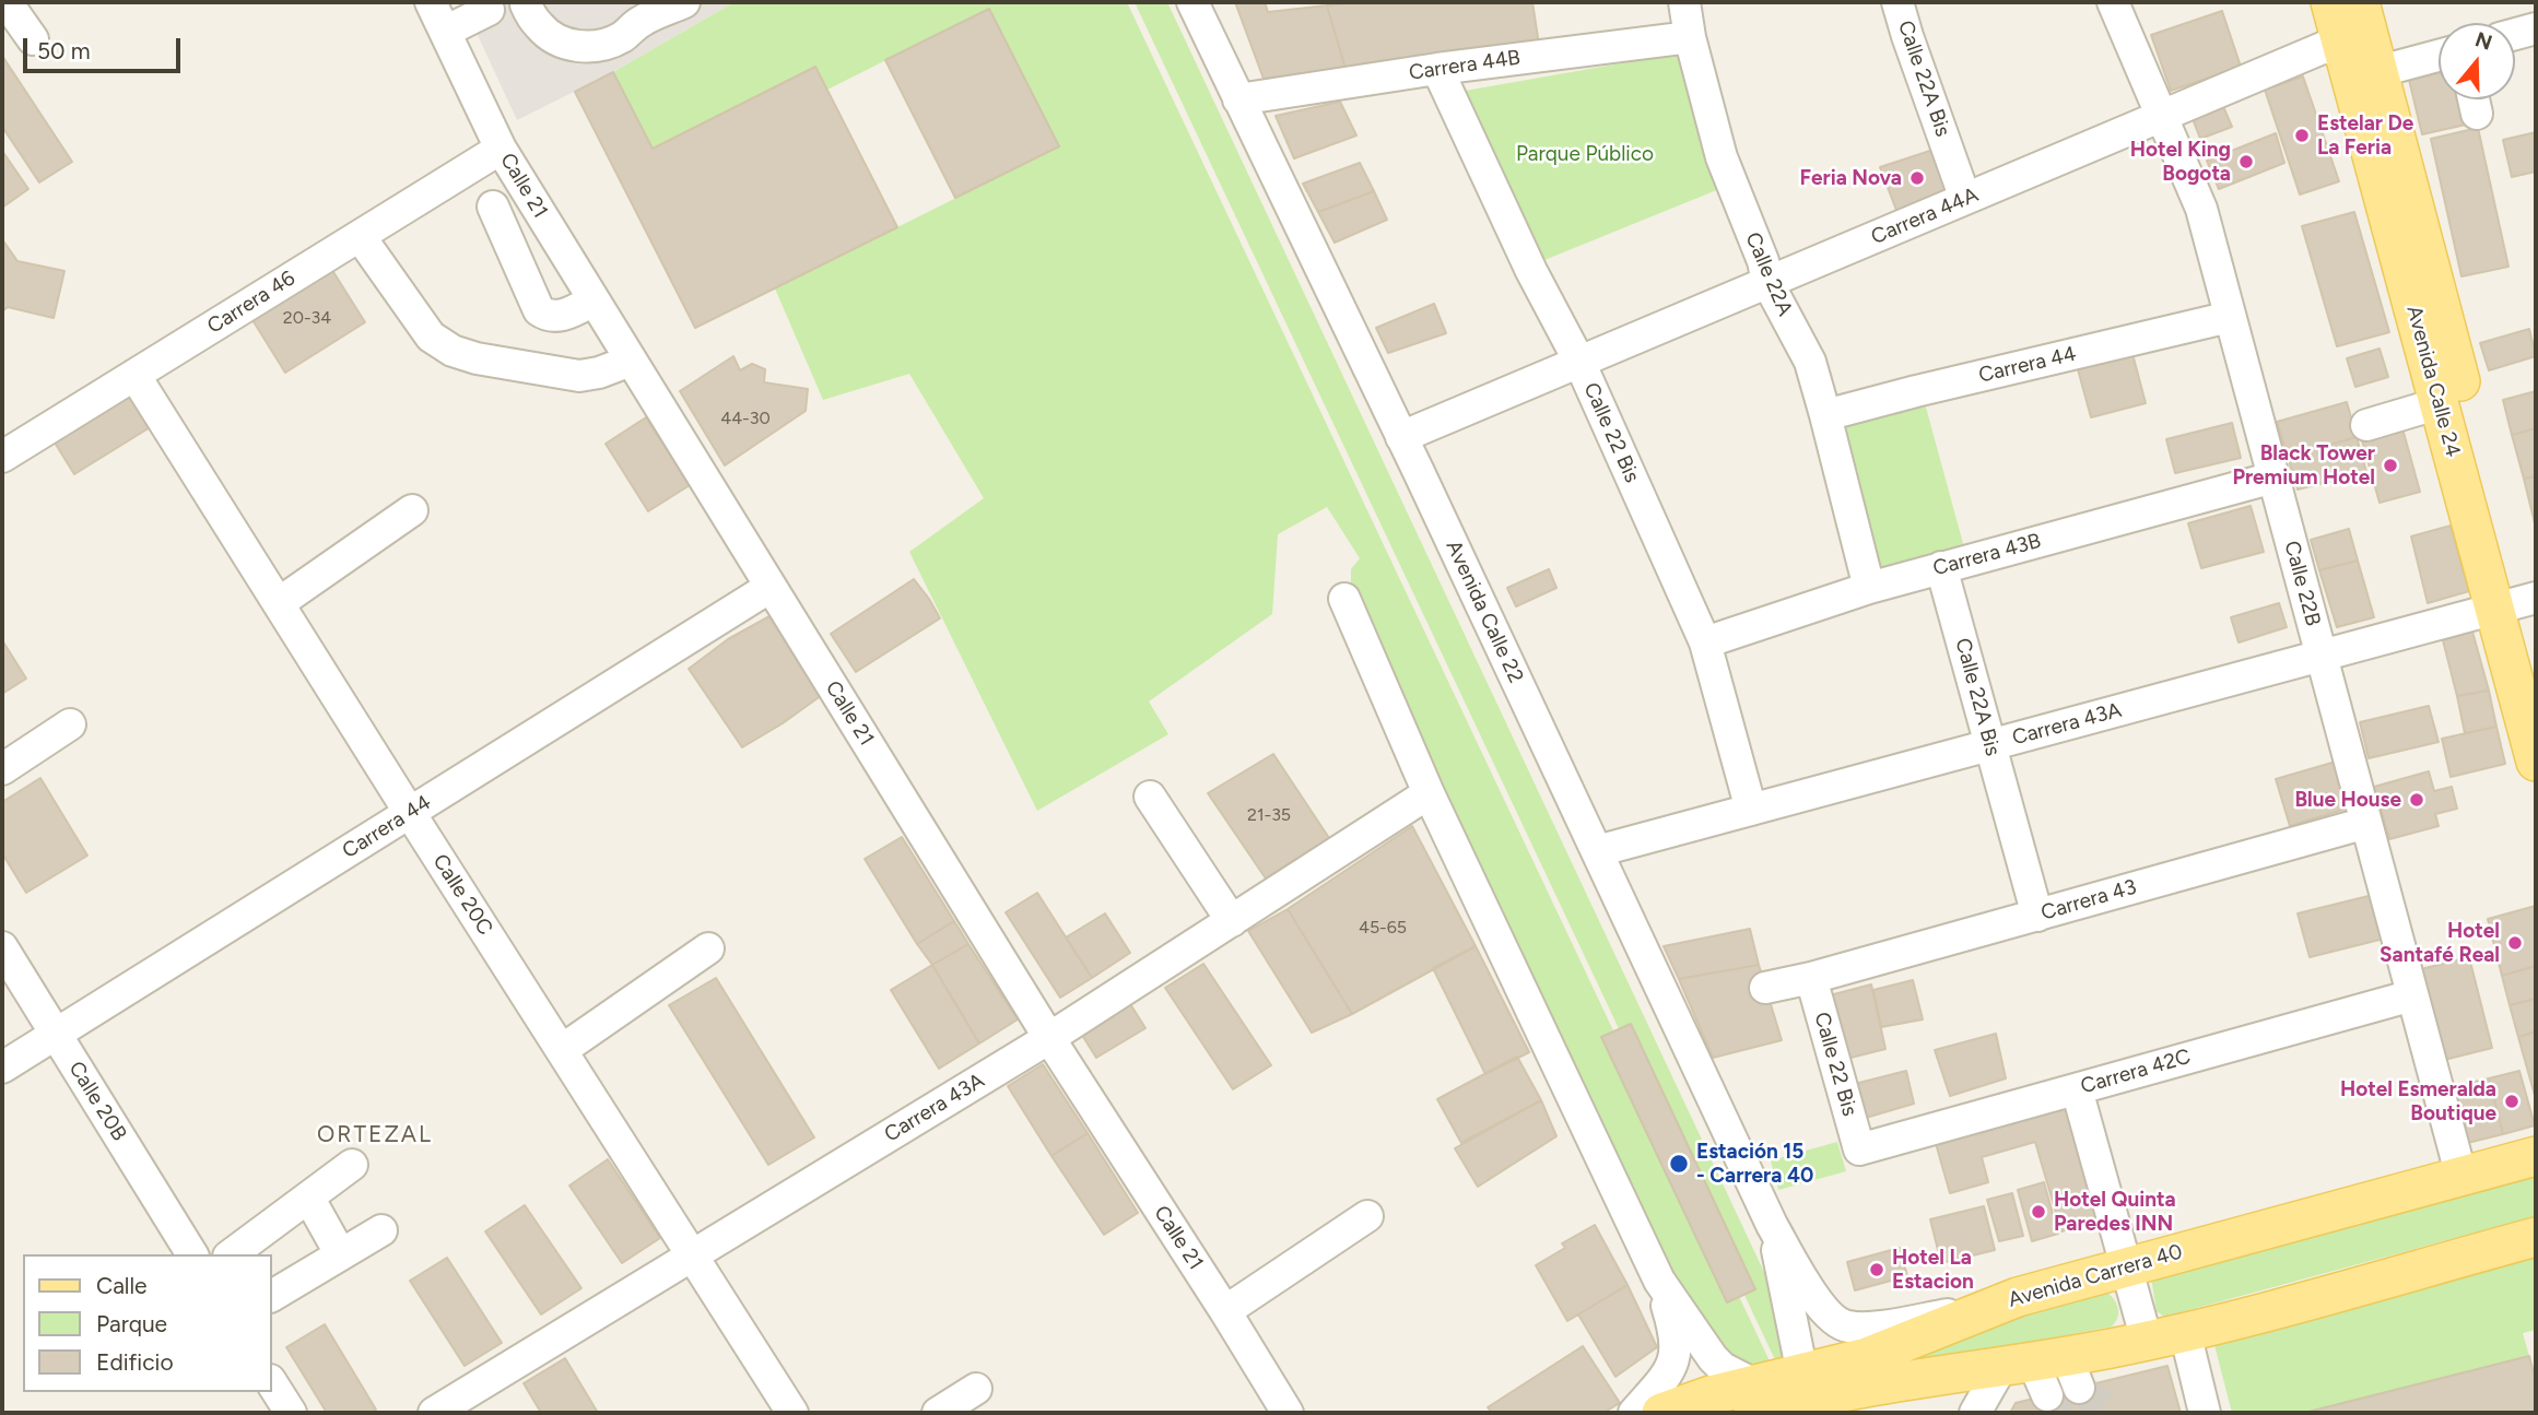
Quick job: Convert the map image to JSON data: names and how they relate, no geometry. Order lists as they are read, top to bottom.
{
  "streets": {
    "main road": ["Avenida Calle 24", "Avenida Carrera 40"],
    "street": [
      "Carrera 44B",
      "Calle 22A Bis",
      "Calle 21",
      "Carrera 44A",
      "Calle 22A",
      "Carrera 46",
      "Carrera 44",
      "Calle 22 Bis",
      "Carrera 43B",
      "Calle 22B",
      "Avenida Calle 22",
      "Carrera 43A",
      "Calle 20C",
      "Carrera 43",
      "Carrera 42C",
      "Calle 20B"
    ]
  },
  "crossings": [
    ["Carrera 44B", "Calle 22A"],
    ["Carrera 44B", "Calle 22 Bis"],
    ["Carrera 44B", "Avenida Calle 22"],
    ["Calle 22A Bis", "Carrera 44A"],
    ["Calle 22A Bis", "Carrera 43B"],
    ["Calle 22A Bis", "Carrera 43A"],
    ["Calle 22A Bis", "Carrera 43"],
    ["Calle 21", "Carrera 46"],
    ["Calle 21", "Carrera 44"],
    ["Calle 21", "Carrera 43A"],
    ["Carrera 44A", "Calle 22A"],
    ["Carrera 44A", "Avenida Calle 24"],
    ["Carrera 44A", "Calle 22 Bis"],
    ["Carrera 44A", "Calle 22B"],
    ["Carrera 44A", "Avenida Calle 22"],
    ["Calle 22A", "Carrera 44"],
    ["Calle 22A", "Carrera 43B"],
    ["Carrera 46", "Calle 20C"],
    ["Carrera 44", "Calle 22B"],
    ["Carrera 44", "Calle 20C"],
    ["Carrera 44", "Calle 20B"],
    ["Avenida Calle 24", "Carrera 43A"],
    ["Calle 22 Bis", "Carrera 43B"],
    ["Calle 22 Bis", "Carrera 43A"],
    ["Calle 22 Bis", "Carrera 43"],
    ["Calle 22 Bis", "Carrera 42C"],
    ["Carrera 43B", "Calle 22B"],
    ["Calle 22B", "Carrera 43A"],
    ["Calle 22B", "Carrera 43"],
    ["Calle 22B", "Carrera 42C"],
    ["Calle 22B", "Avenida Carrera 40"],
    ["Avenida Calle 22", "Carrera 43A"],
    ["Avenida Calle 22", "Avenida Carrera 40"],
    ["Carrera 43A", "Calle 20C"]
  ],
  "districts": ["ORTEZAL"],
  "parks": ["Parque Público"],
  "places": [
    "Estelar De La Feria",
    "Hotel King Bogota",
    "Feria Nova",
    "Black Tower Premium Hotel",
    "Blue House",
    "Hotel Santafé Real",
    "Hotel Esmeralda Boutique",
    "Estación 15 - Carrera 40",
    "Hotel Quinta Paredes INN",
    "Hotel La Estacion"
  ],
  "house_numbers": [
    "20-34",
    "44-30",
    "21-35",
    "45-65"
  ],
  "legend": ["Calle", "Parque", "Edificio"],
  "scale_bar": "50 m",
  "north": "top"
}
